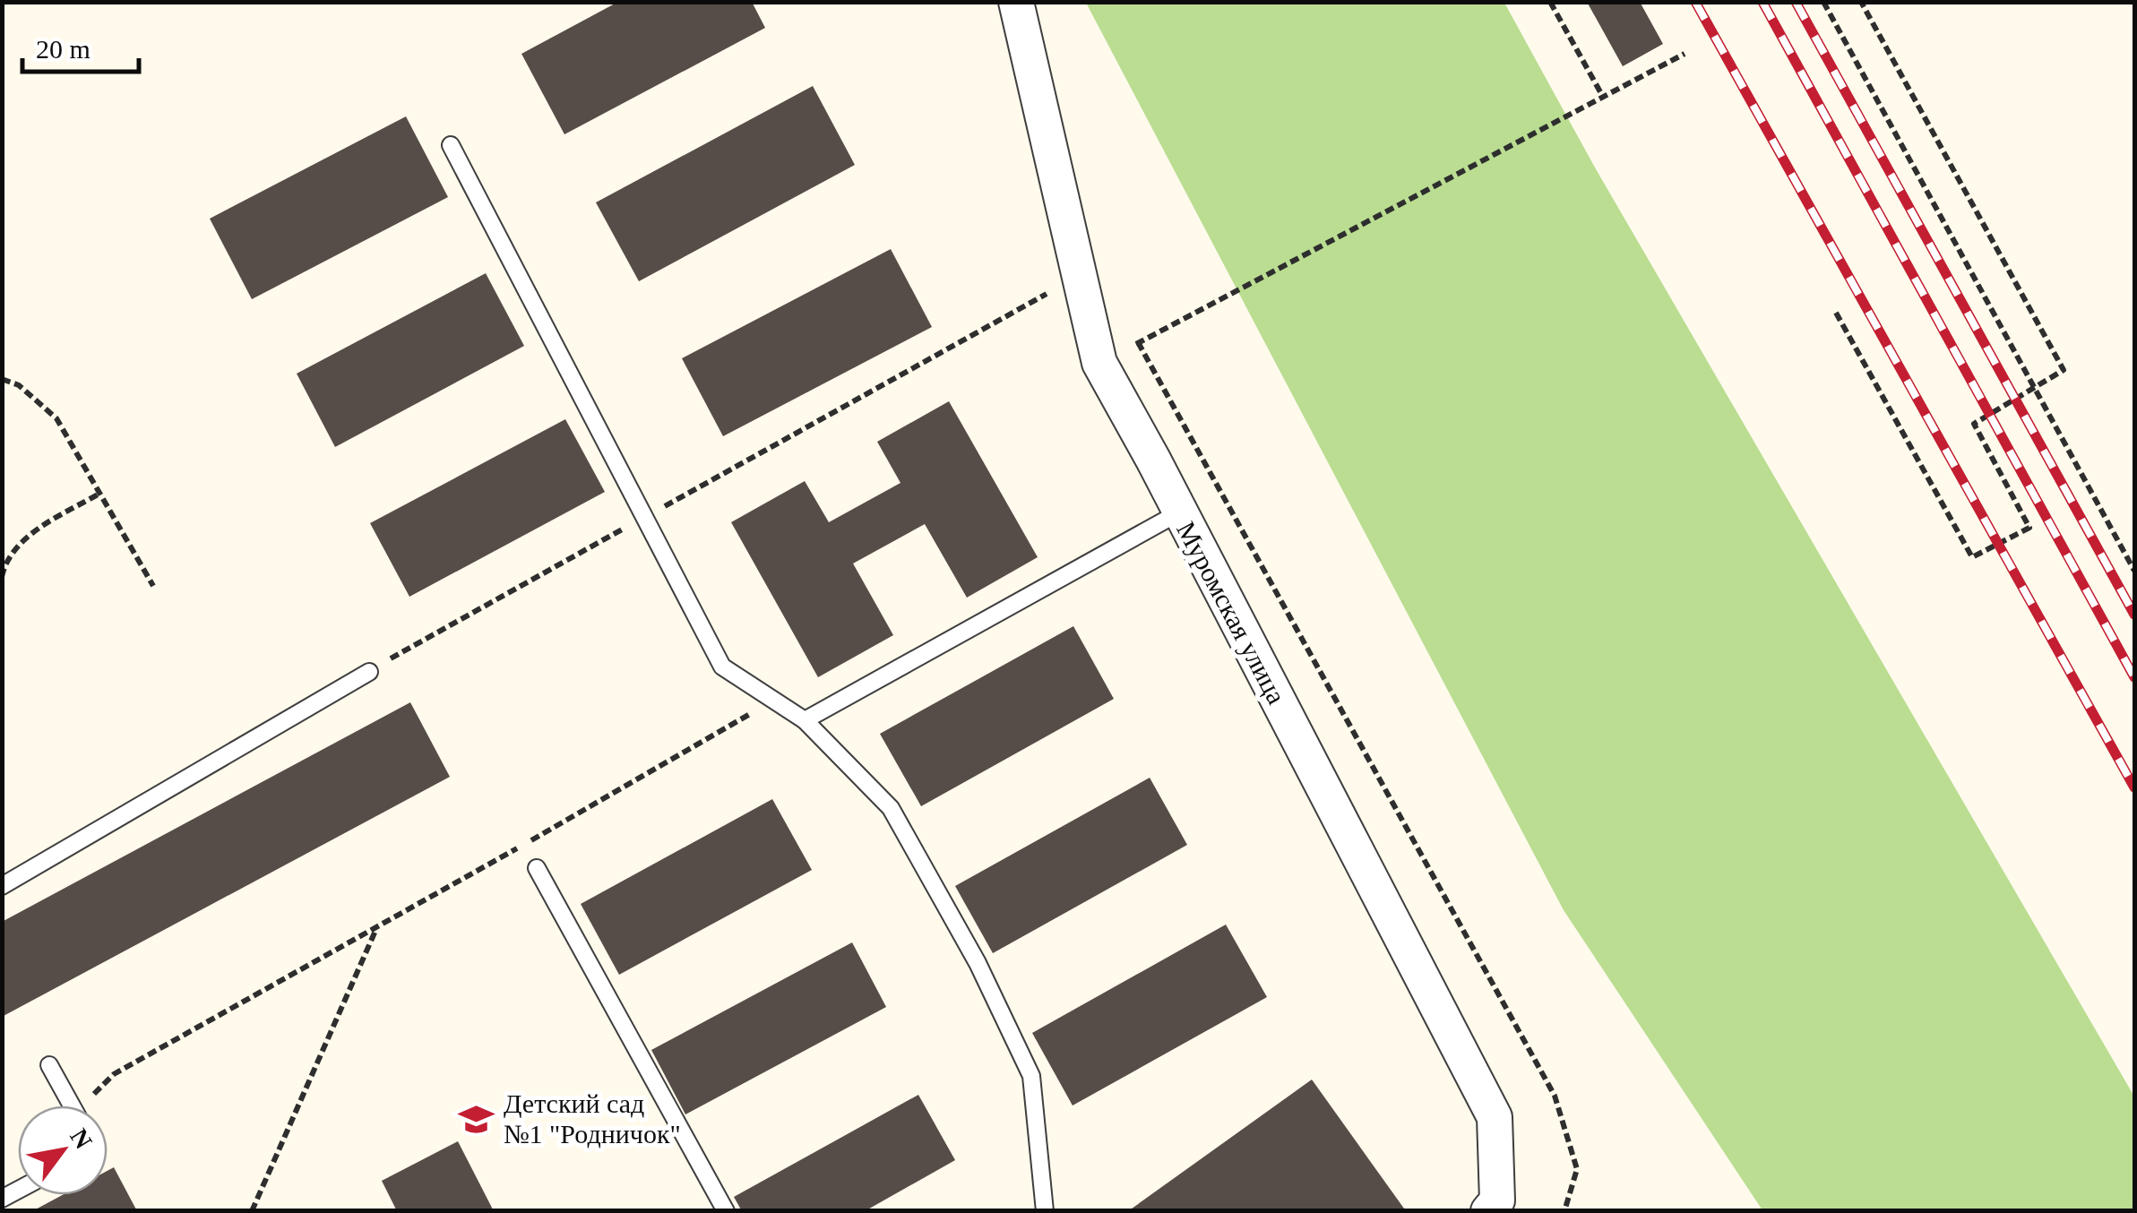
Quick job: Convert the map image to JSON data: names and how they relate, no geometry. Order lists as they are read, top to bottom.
{
  "streets": {
    "street": ["Муромская улица"]
  },
  "places": {
    "school or university": ["Детский сад №1 \"Родничок\""]
  },
  "scale_bar": "20 m",
  "north": "top right"
}
